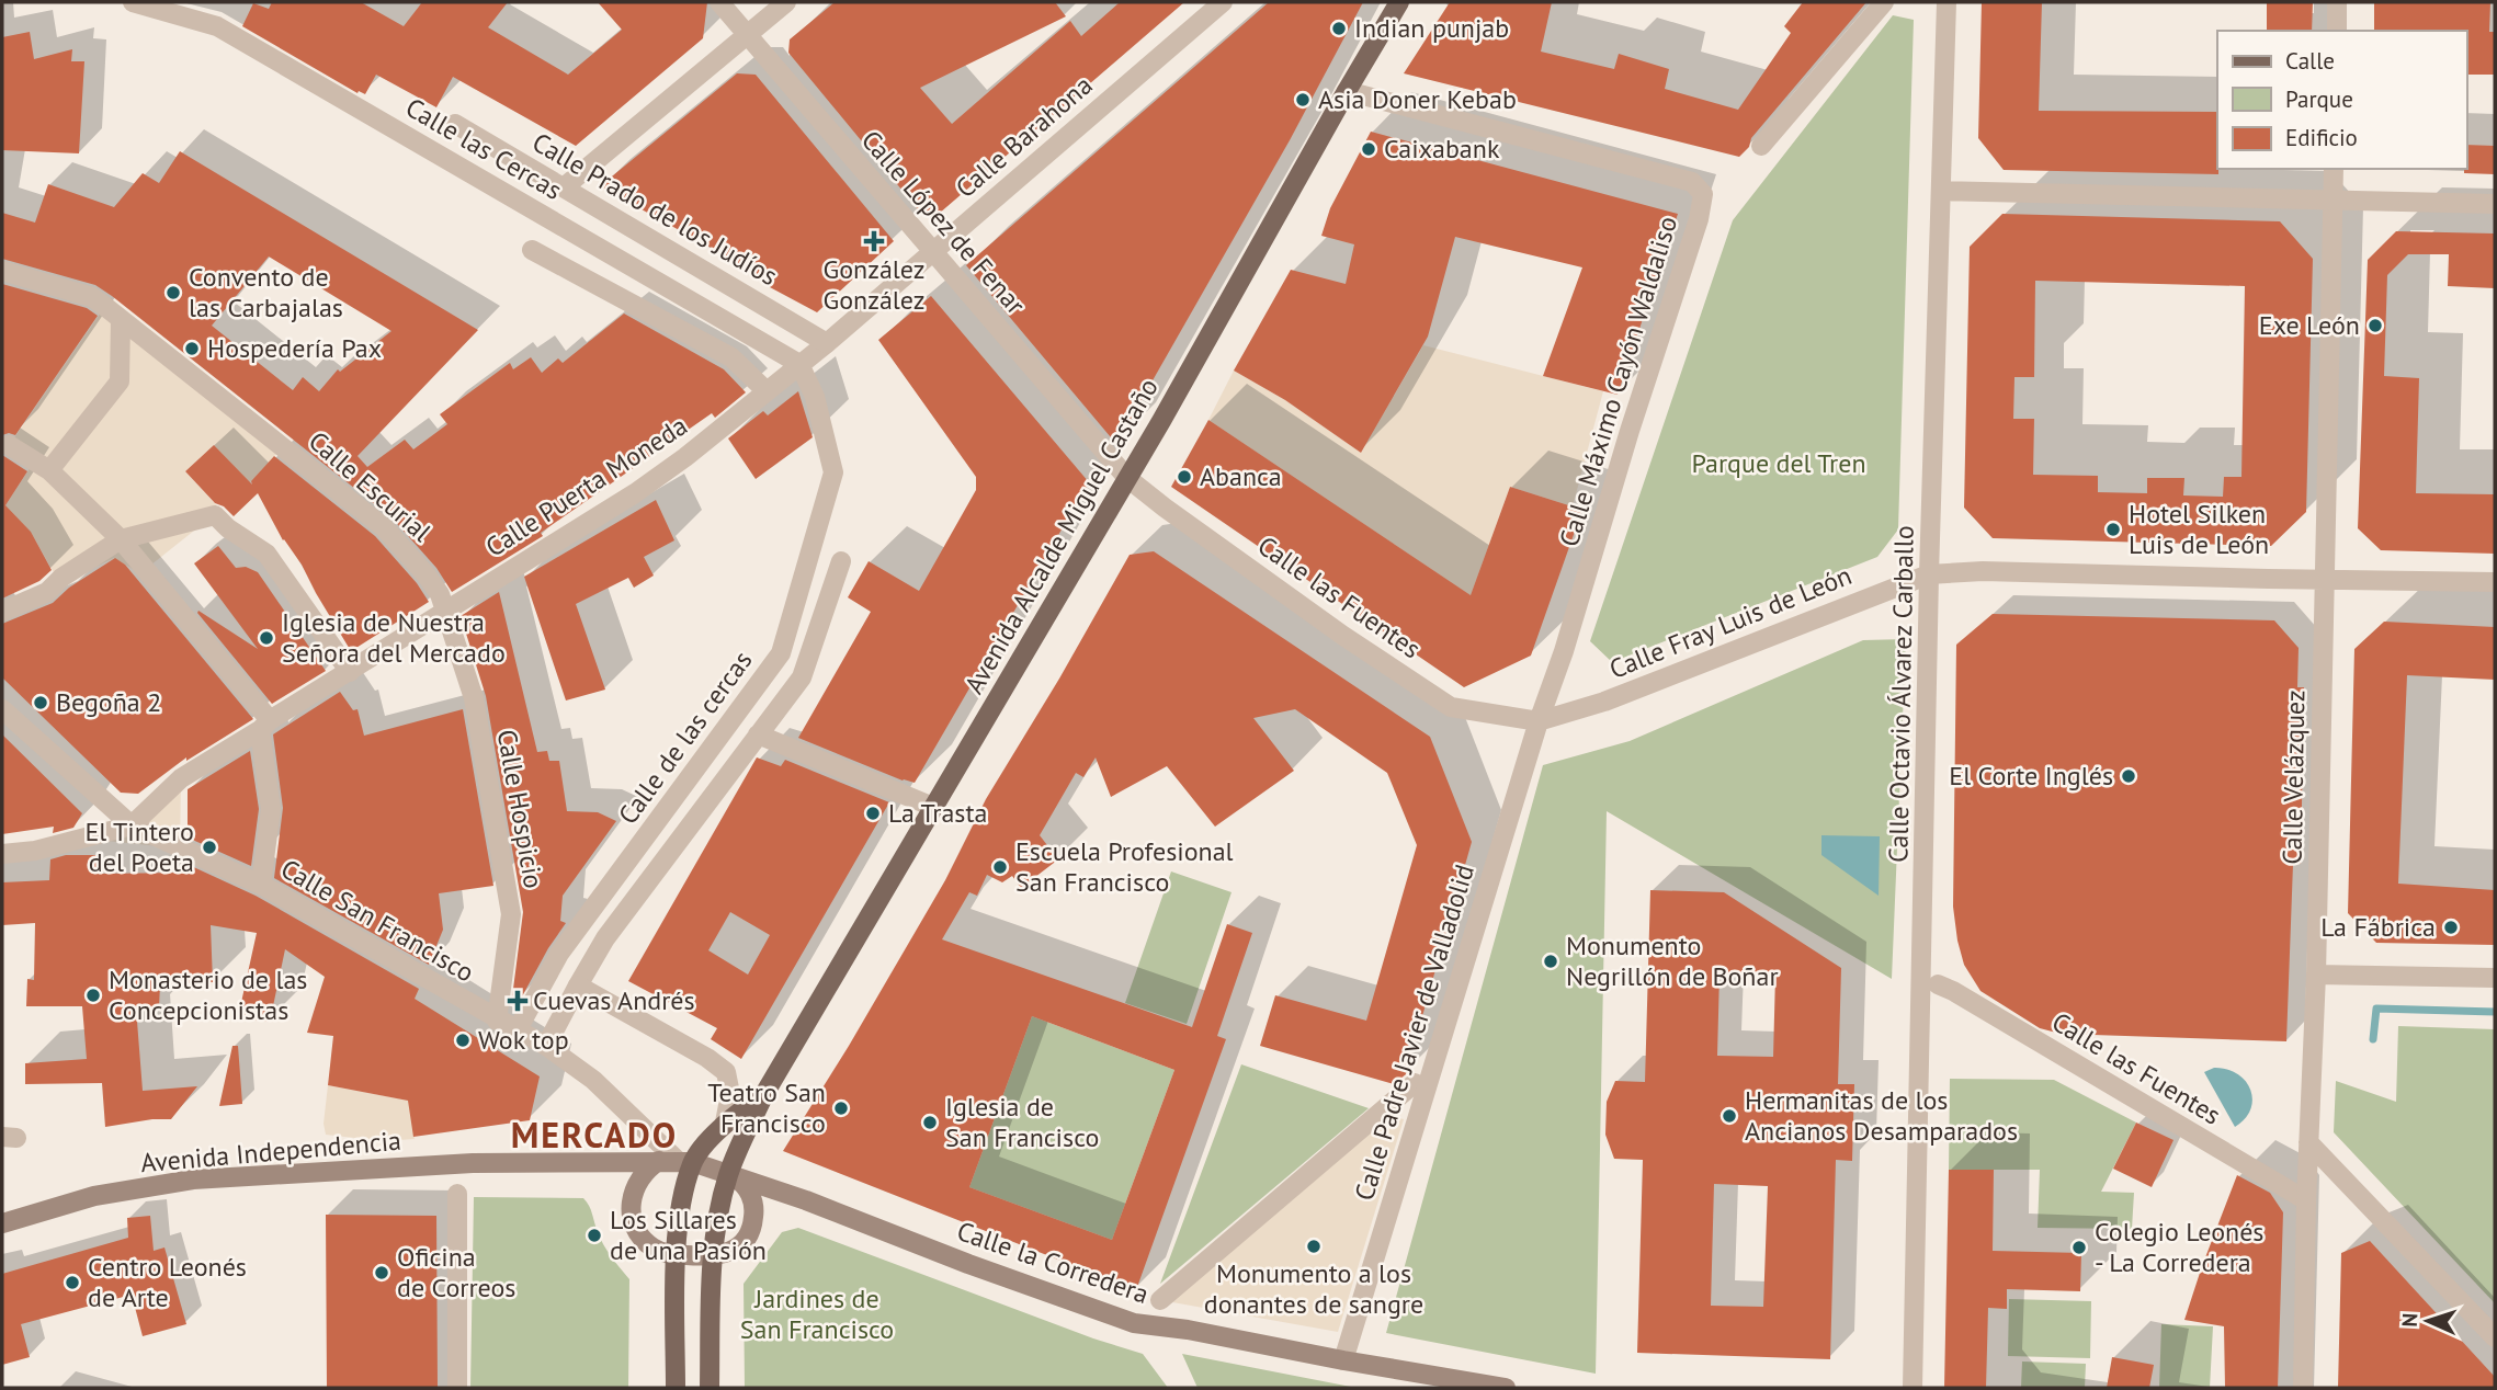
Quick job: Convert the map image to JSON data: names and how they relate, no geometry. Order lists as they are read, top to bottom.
{
  "streets": {
    "main road": ["Avenida Alcalde Miguel Castaño", "Avenida Independencia", "Calle la Corredera"],
    "street": [
      "Calle Barahona",
      "Calle las Cercas",
      "Calle Prado de los Judíos",
      "Calle López de Fenar",
      "Calle Máximo Cayón Waldaliso",
      "Calle Escurial",
      "Calle Puerta Moneda",
      "Calle las Fuentes",
      "Calle Fray Luis de León",
      "Calle Octavio Álvarez Carballo",
      "Calle de las cercas",
      "Calle Velázquez",
      "Calle Hospicio",
      "Calle San Francisco",
      "Calle Padre Javier de Valladolid"
    ]
  },
  "crossings": [
    ["Calle Barahona", "Calle Prado de los Judíos"],
    ["Calle Barahona", "Calle López de Fenar"],
    ["Calle Barahona", "Calle Puerta Moneda"],
    ["Calle las Cercas", "Calle Puerta Moneda"],
    ["Calle las Cercas", "Calle de las cercas"],
    ["Calle Prado de los Judíos", "Calle Puerta Moneda"],
    ["Calle López de Fenar", "Avenida Alcalde Miguel Castaño"],
    ["Calle López de Fenar", "Calle las Fuentes"],
    ["Calle Máximo Cayón Waldaliso", "Avenida Alcalde Miguel Castaño"],
    ["Calle Máximo Cayón Waldaliso", "Calle las Fuentes"],
    ["Calle Máximo Cayón Waldaliso", "Calle Fray Luis de León"],
    ["Calle Máximo Cayón Waldaliso", "Calle Padre Javier de Valladolid"],
    ["Calle Escurial", "Calle Puerta Moneda"],
    ["Calle Escurial", "Calle Hospicio"],
    ["Calle Puerta Moneda", "Calle de las cercas"],
    ["Calle Puerta Moneda", "Calle Hospicio"],
    ["Calle Puerta Moneda", "Calle San Francisco"],
    ["Avenida Alcalde Miguel Castaño", "Calle las Fuentes"],
    ["Avenida Alcalde Miguel Castaño", "Calle la Corredera"],
    ["Calle las Fuentes", "Calle Fray Luis de León"],
    ["Calle las Fuentes", "Calle Velázquez"],
    ["Calle las Fuentes", "Calle Padre Javier de Valladolid"],
    ["Calle Fray Luis de León", "Calle Octavio Álvarez Carballo"],
    ["Calle Fray Luis de León", "Calle Velázquez"],
    ["Calle Fray Luis de León", "Calle Padre Javier de Valladolid"],
    ["Calle de las cercas", "Calle San Francisco"],
    ["Calle Hospicio", "Calle San Francisco"],
    ["Calle San Francisco", "Avenida Independencia"],
    ["Calle San Francisco", "Calle la Corredera"],
    ["Calle Padre Javier de Valladolid", "Calle la Corredera"],
    ["Avenida Independencia", "Calle la Corredera"]
  ],
  "districts": ["MERCADO"],
  "parks": ["Parque del Tren", "Jardines de San Francisco"],
  "places": {
    "other": [
      "Indian punjab",
      "Asia Doner Kebab",
      "Caixabank",
      "Convento de las Carbajalas",
      "Exe León",
      "Hospedería Pax",
      "Abanca",
      "Hotel Silken Luis de León",
      "Iglesia de Nuestra Señora del Mercado",
      "Begoña 2",
      "El Corte Inglés",
      "La Trasta",
      "El Tintero del Poeta",
      "Escuela Profesional San Francisco",
      "La Fábrica",
      "Monumento Negrillón de Boñar",
      "Monasterio de las Concepcionistas",
      "Wok top",
      "Teatro San Francisco",
      "Hermanitas de los Ancianos Desamparados",
      "Iglesia de San Francisco",
      "Los Sillares de una Pasión",
      "Monumento a los donantes de sangre",
      "Colegio Leonés - La Corredera",
      "Oficina de Correos",
      "Centro Leonés de Arte"
    ],
    "health": ["González González", "Cuevas Andrés"]
  },
  "legend": ["Calle", "Parque", "Edificio"],
  "north": "left"
}
